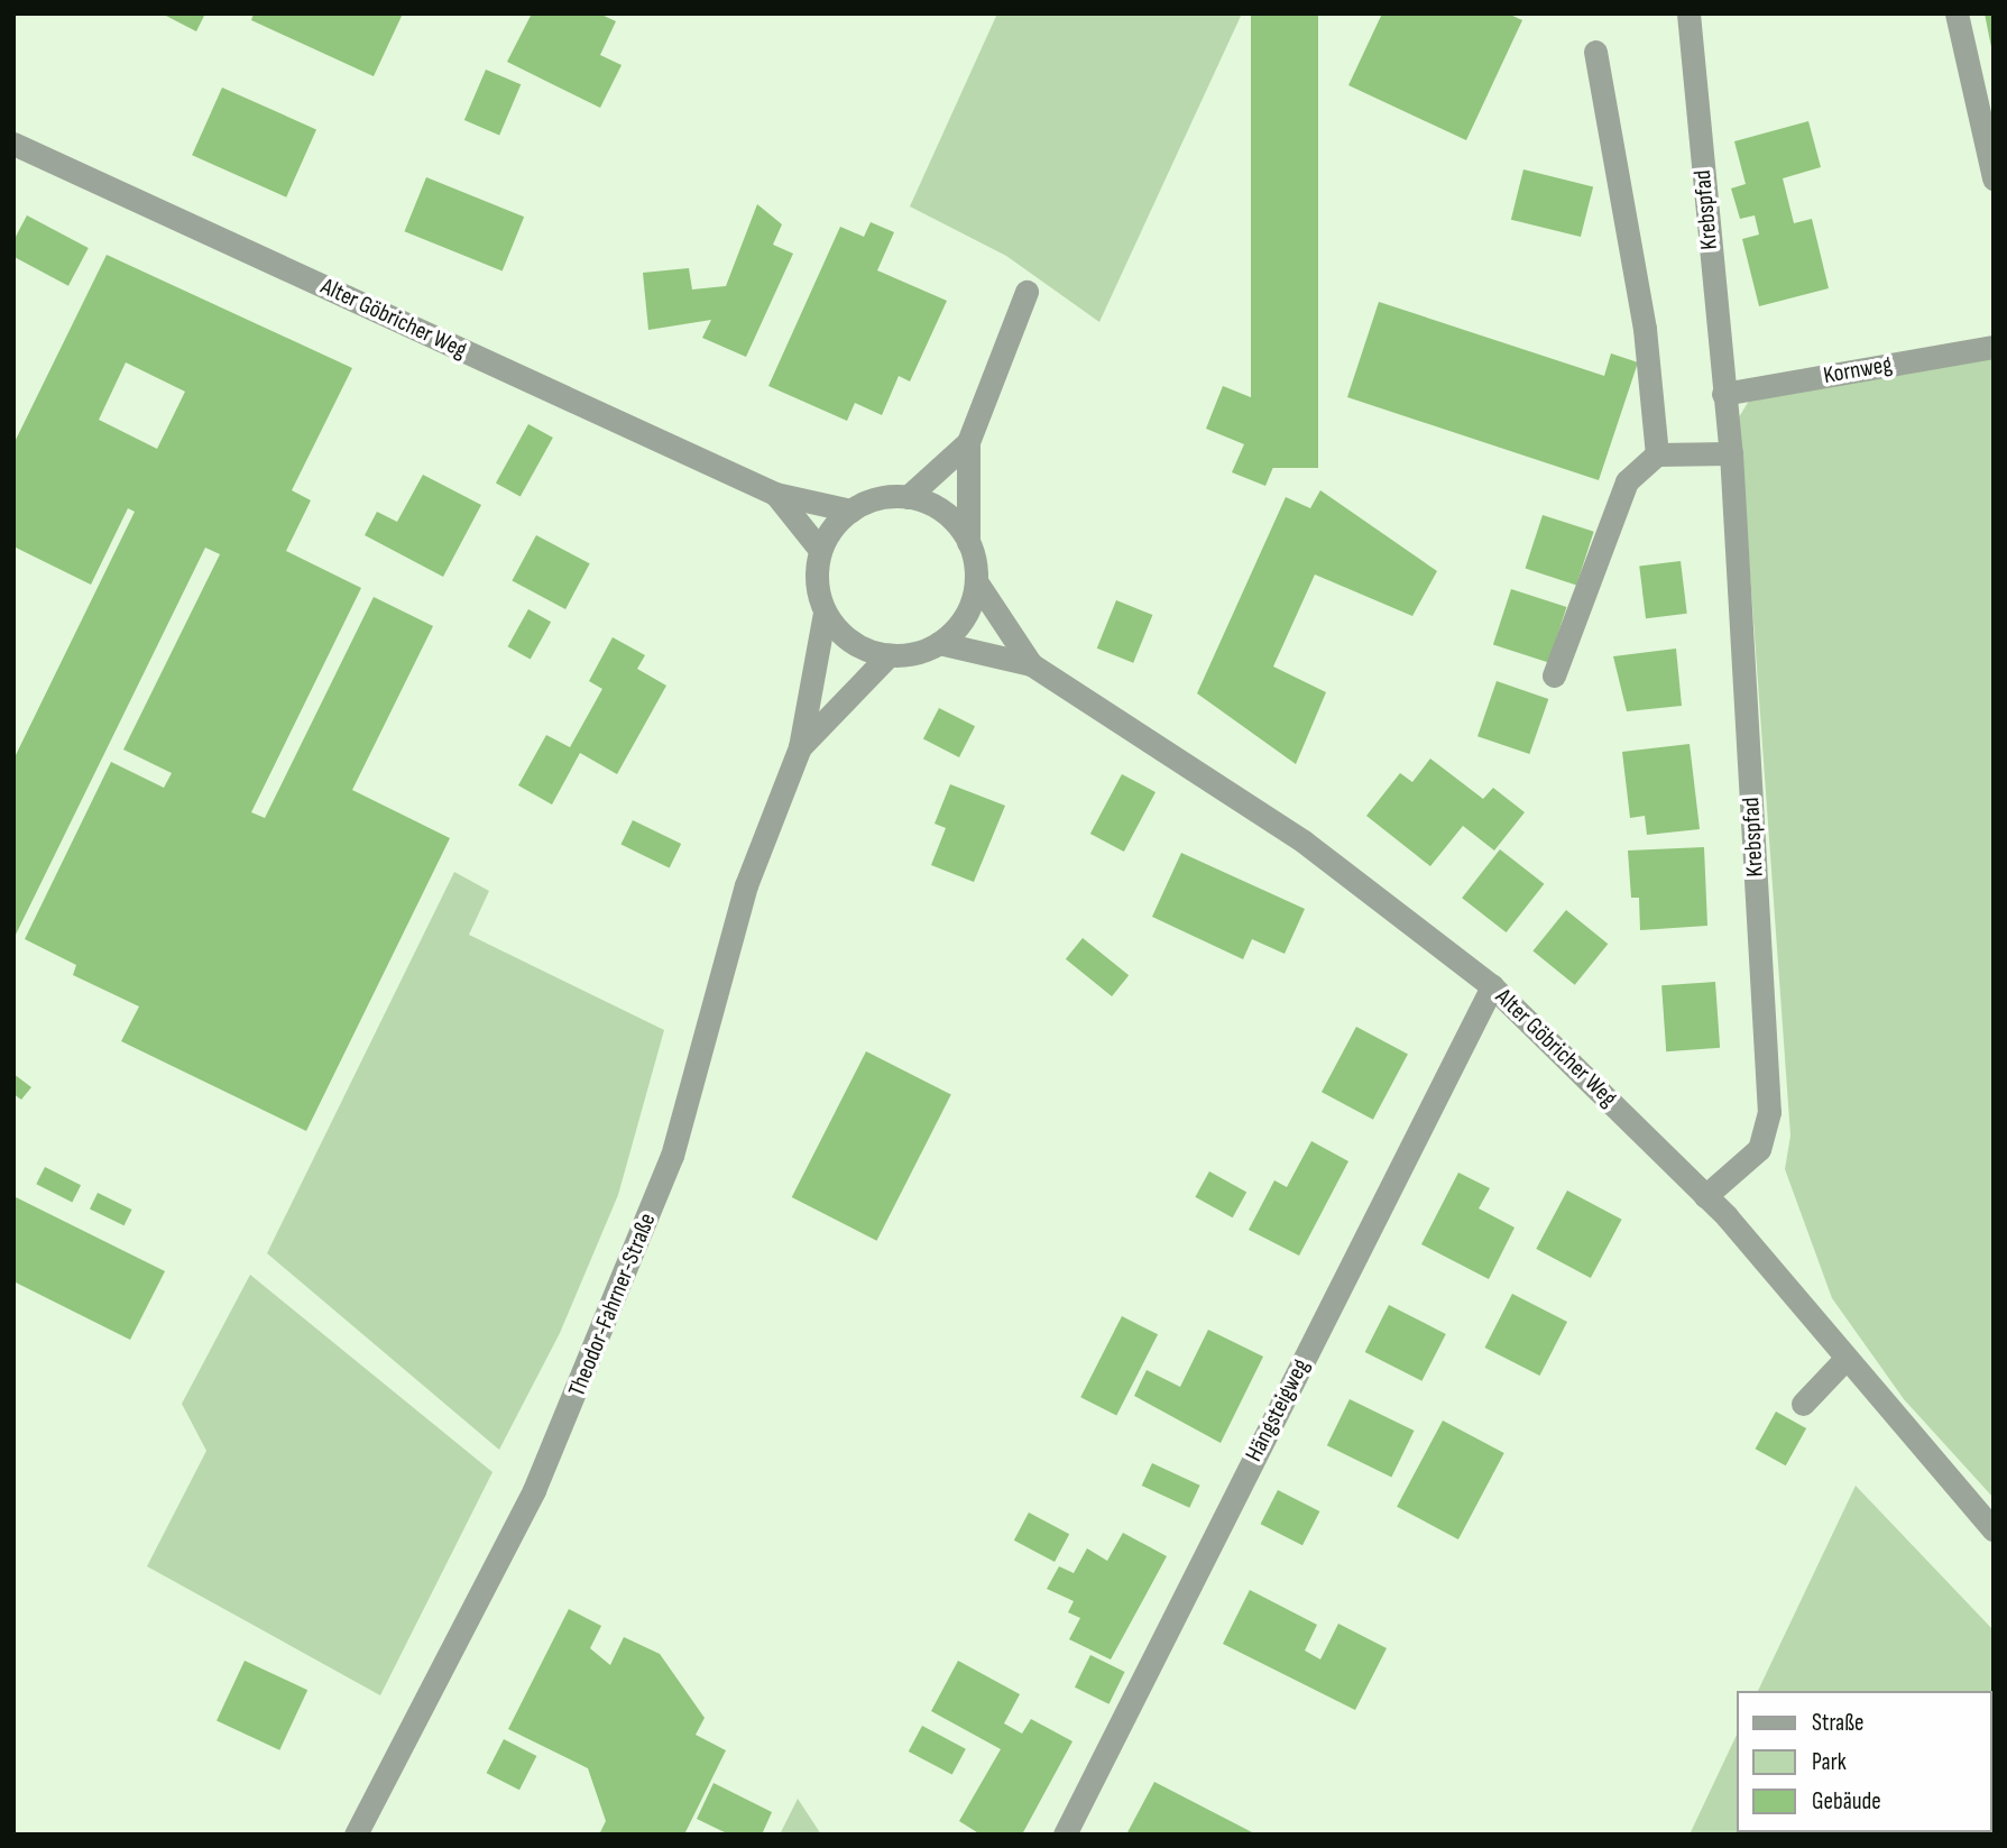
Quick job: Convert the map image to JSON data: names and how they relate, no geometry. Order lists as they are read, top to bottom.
{
  "streets": {
    "street": [
      "Krebspfad",
      "Alter Göbricher Weg",
      "Kornweg",
      "Theodor-Fahrner-Straße",
      "Hängsteigweg"
    ]
  },
  "crossings": [
    ["Krebspfad", "Alter Göbricher Weg"],
    ["Krebspfad", "Kornweg"],
    ["Alter Göbricher Weg", "Theodor-Fahrner-Straße"],
    ["Alter Göbricher Weg", "Hängsteigweg"]
  ],
  "legend": ["Straße", "Park", "Gebäude"]
}
